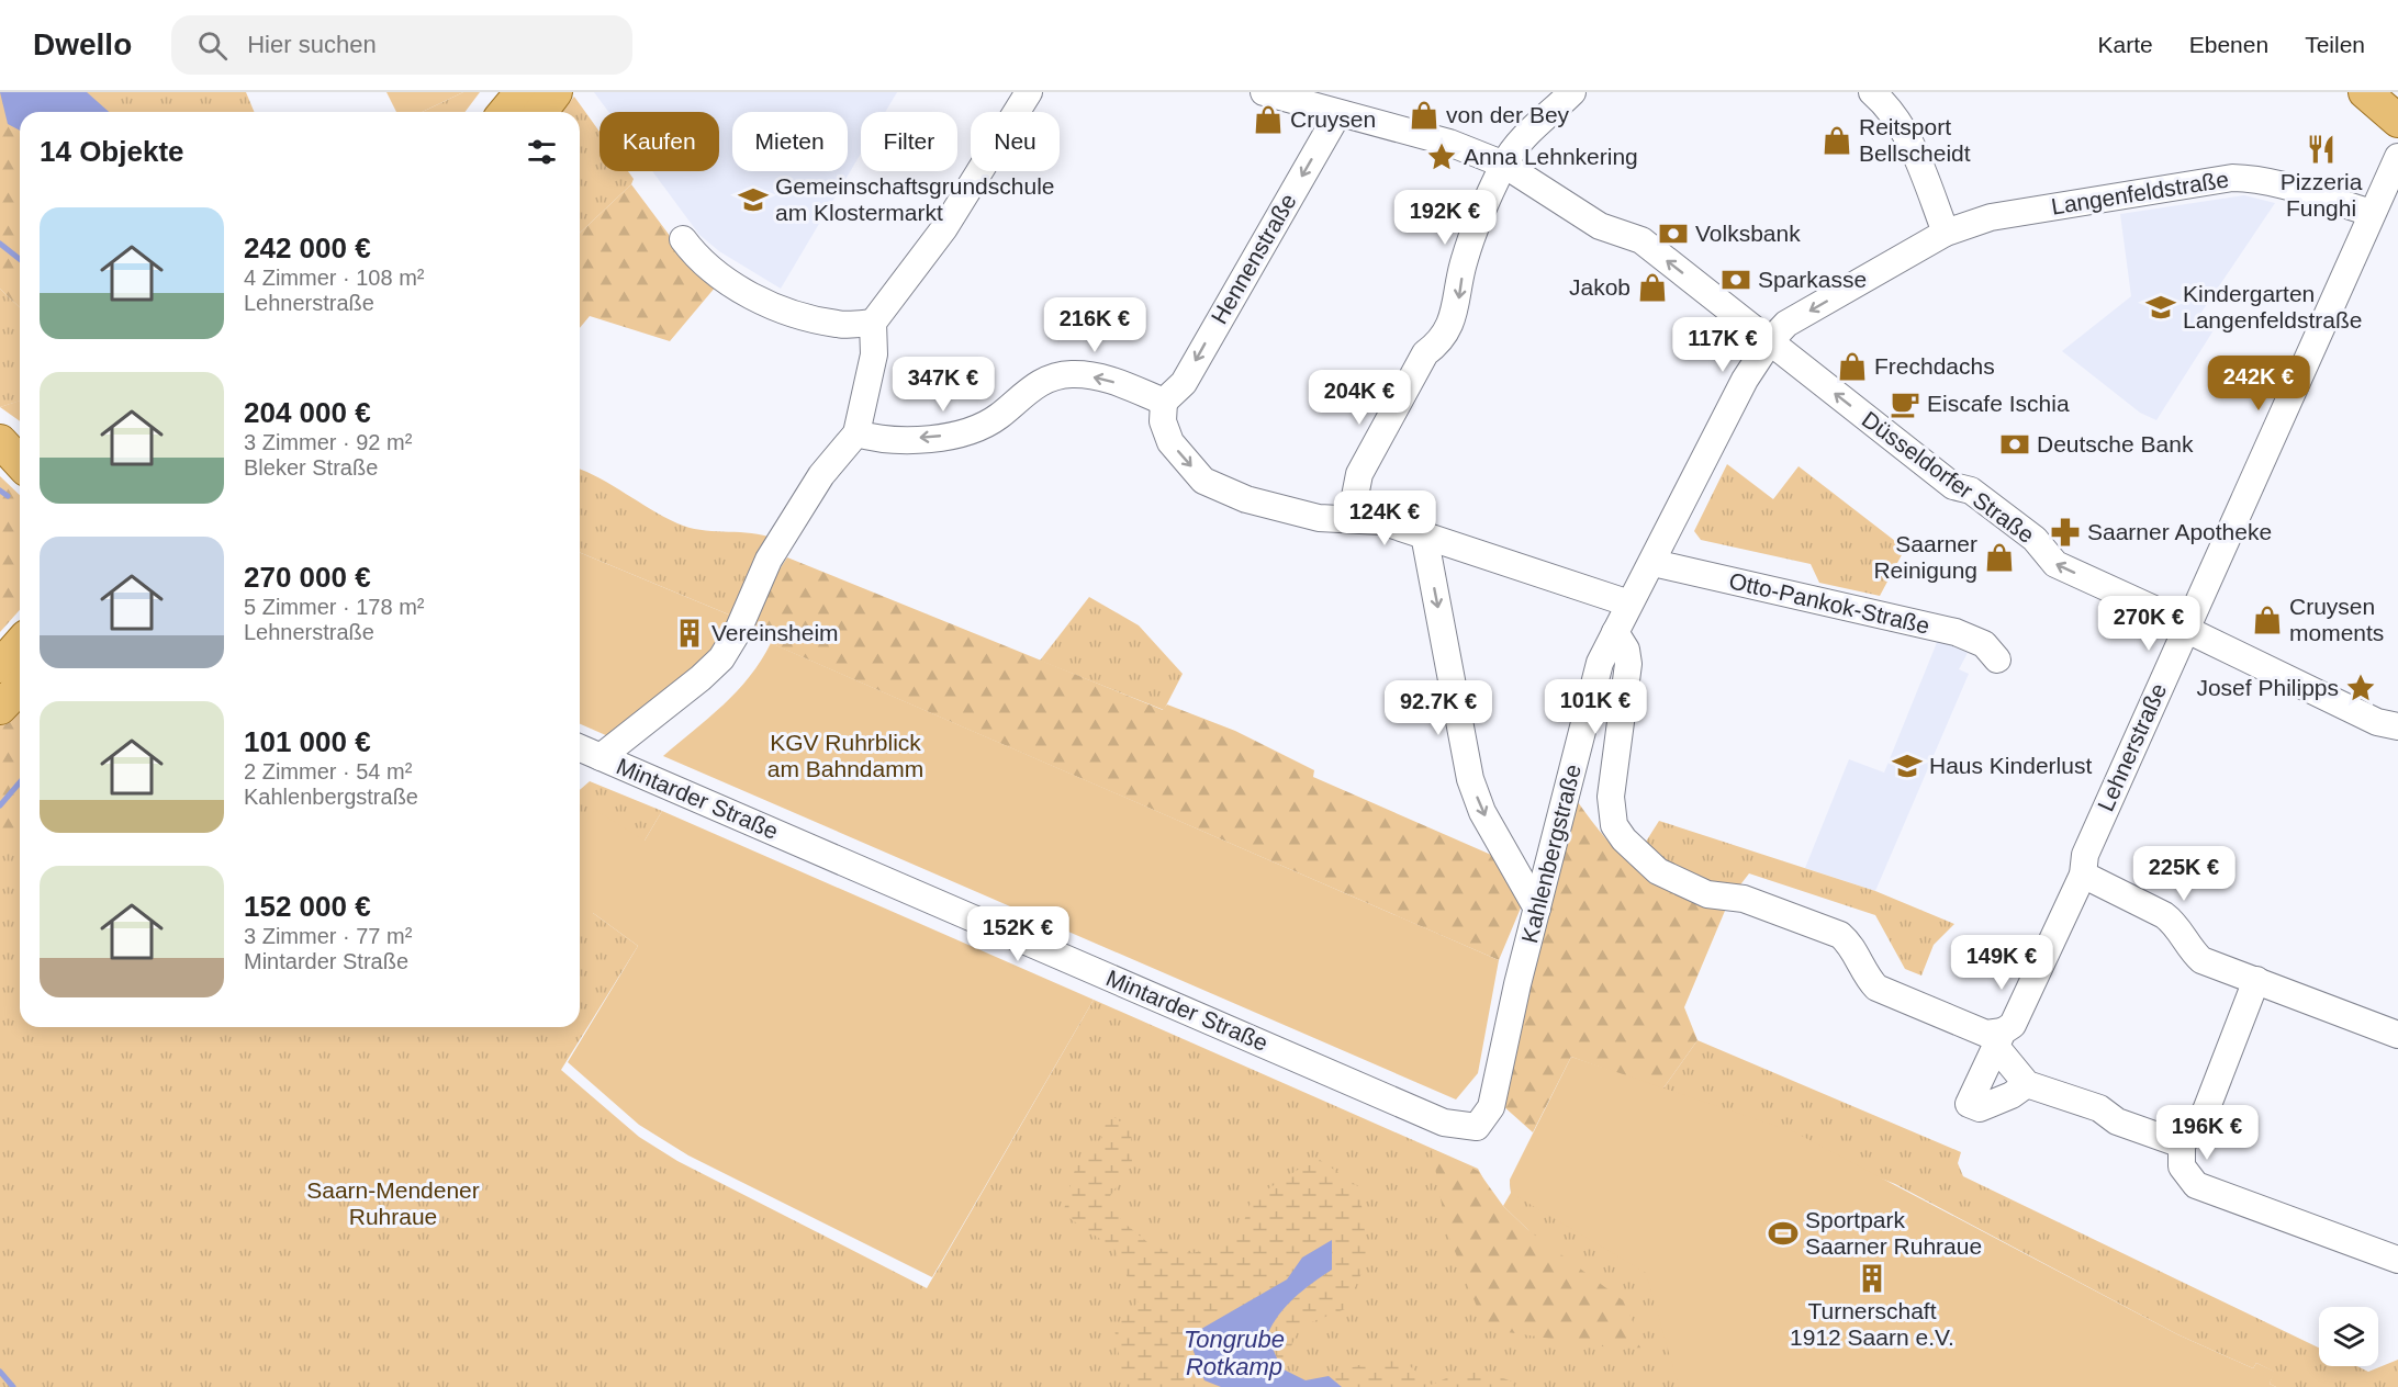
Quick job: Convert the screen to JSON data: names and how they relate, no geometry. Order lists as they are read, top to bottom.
{
  "streets": {
    "street": [
      "Langenfeldstraße",
      "Hennenstraße",
      "Düsseldorfer Straße",
      "Otto-Pankok-Straße",
      "Lehnerstraße",
      "Mintarder Straße",
      "Kahlenbergstraße"
    ]
  },
  "crossings": [
    ["Langenfeldstraße", "Düsseldorfer Straße"],
    ["Langenfeldstraße", "Lehnerstraße"],
    ["Langenfeldstraße", "Kahlenbergstraße"],
    ["Hennenstraße", "Düsseldorfer Straße"],
    ["Düsseldorfer Straße", "Lehnerstraße"],
    ["Düsseldorfer Straße", "Kahlenbergstraße"],
    ["Otto-Pankok-Straße", "Kahlenbergstraße"],
    ["Mintarder Straße", "Kahlenbergstraße"]
  ],
  "one_way": ["Düsseldorfer Straße"],
  "water": ["Tongrube Rotkamp"],
  "parks": ["KGV Ruhrblick am Bahndamm", "Saarn-Mendener Ruhraue"],
  "places": {
    "shop": [
      "von der Bey",
      "Cruysen",
      "Reitsport Bellscheidt",
      "Jakob",
      "Frechdachs",
      "Saarner Reinigung",
      "Cruysen moments"
    ],
    "restaurant": ["Pizzeria Funghi"],
    "place": ["Anna Lehnkering", "Josef Philipps"],
    "school or university": ["Gemeinschaftsgrundschule am Klostermarkt", "Kindergarten Langenfeldstraße", "Haus Kinderlust"],
    "bank": ["Volksbank", "Sparkasse", "Deutsche Bank"],
    "cafe": ["Eiscafe Ischia"],
    "pharmacy": ["Saarner Apotheke"],
    "building": ["Vereinsheim", "Turnerschaft 1912 Saarn e.V."],
    "sports": ["Sportpark Saarner Ruhraue"]
  },
  "page": {
    "header": "Dwello",
    "search": "Hier suchen",
    "nav": ["Karte", "Ebenen", "Teilen"],
    "chip": [
      "Kaufen",
      "Mieten",
      "Filter",
      "Neu"
    ],
    "heading": "14 Objekte",
    "price": [
      "192K €",
      "216K €",
      "117K €",
      "242K €",
      "347K €",
      "204K €",
      "124K €",
      "270K €",
      "101K €",
      "92.7K €",
      "225K €",
      "152K €",
      "149K €",
      "196K €"
    ],
    "list": [
      {
        "name": "242 000 €",
        "note": "4 Zimmer · 108 m² · Lehnerstraße"
      },
      {
        "name": "204 000 €",
        "note": "3 Zimmer · 92 m² · Bleker Straße"
      },
      {
        "name": "270 000 €",
        "note": "5 Zimmer · 178 m² · Lehnerstraße"
      },
      {
        "name": "101 000 €",
        "note": "2 Zimmer · 54 m² · Kahlenbergstraße"
      },
      {
        "name": "152 000 €",
        "note": "3 Zimmer · 77 m² · Mintarder Straße"
      }
    ]
  }
}
